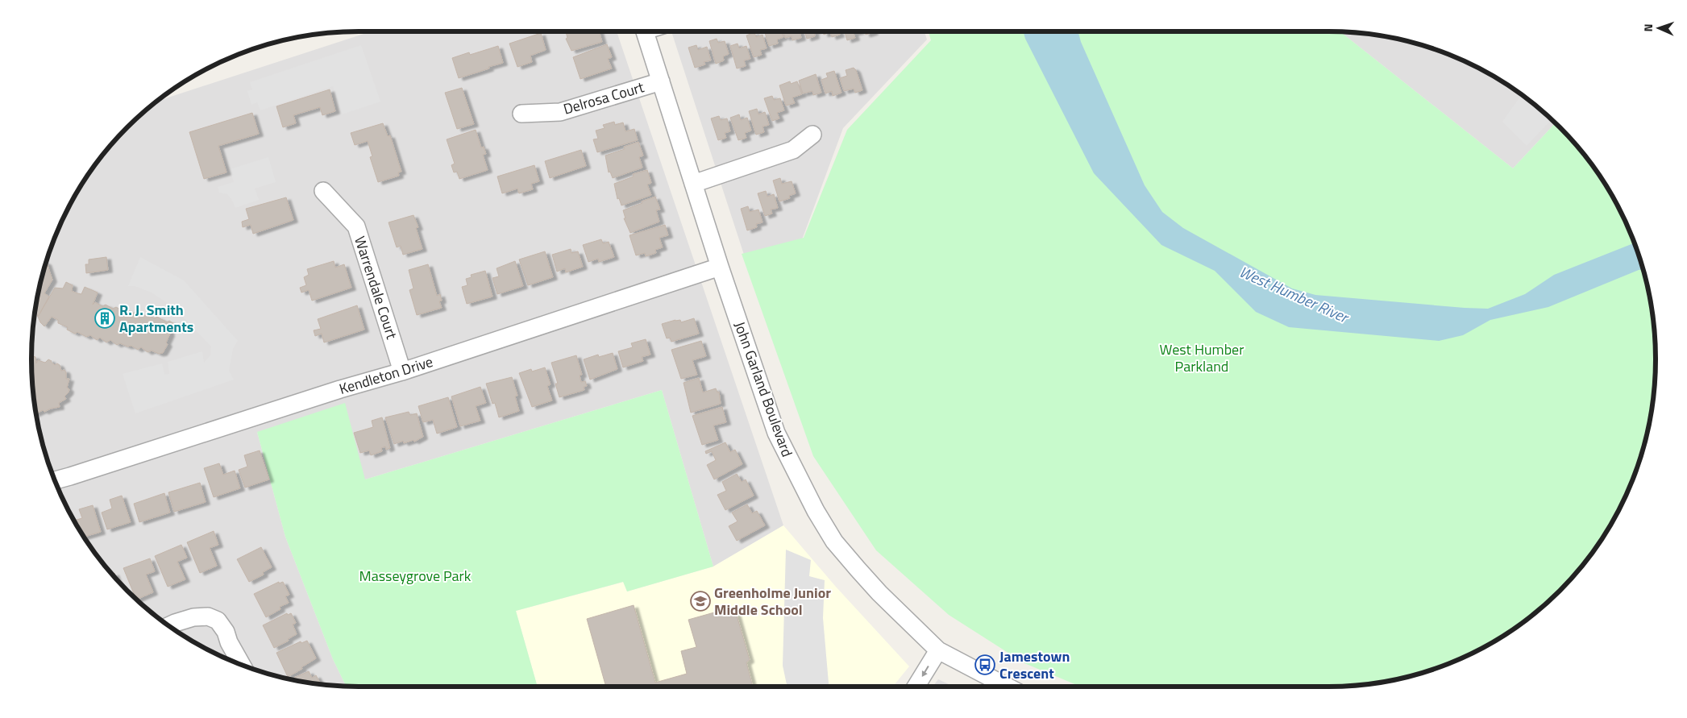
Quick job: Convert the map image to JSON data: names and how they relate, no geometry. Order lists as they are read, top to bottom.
{
  "streets": {
    "street": [
      "Delrosa Court",
      "Warrendale Court",
      "Kendleton Drive",
      "John Garland Boulevard"
    ]
  },
  "crossings": [
    ["Delrosa Court", "John Garland Boulevard"],
    ["Warrendale Court", "Kendleton Drive"],
    ["Kendleton Drive", "John Garland Boulevard"]
  ],
  "water": ["West Humber River"],
  "parks": ["West Humber Parkland", "Masseygrove Park"],
  "places": {
    "building": ["R. J. Smith Apartments"],
    "school or university": ["Greenholme Junior Middle School"],
    "bus stop": ["Jamestown Crescent"]
  },
  "north": "left"
}
